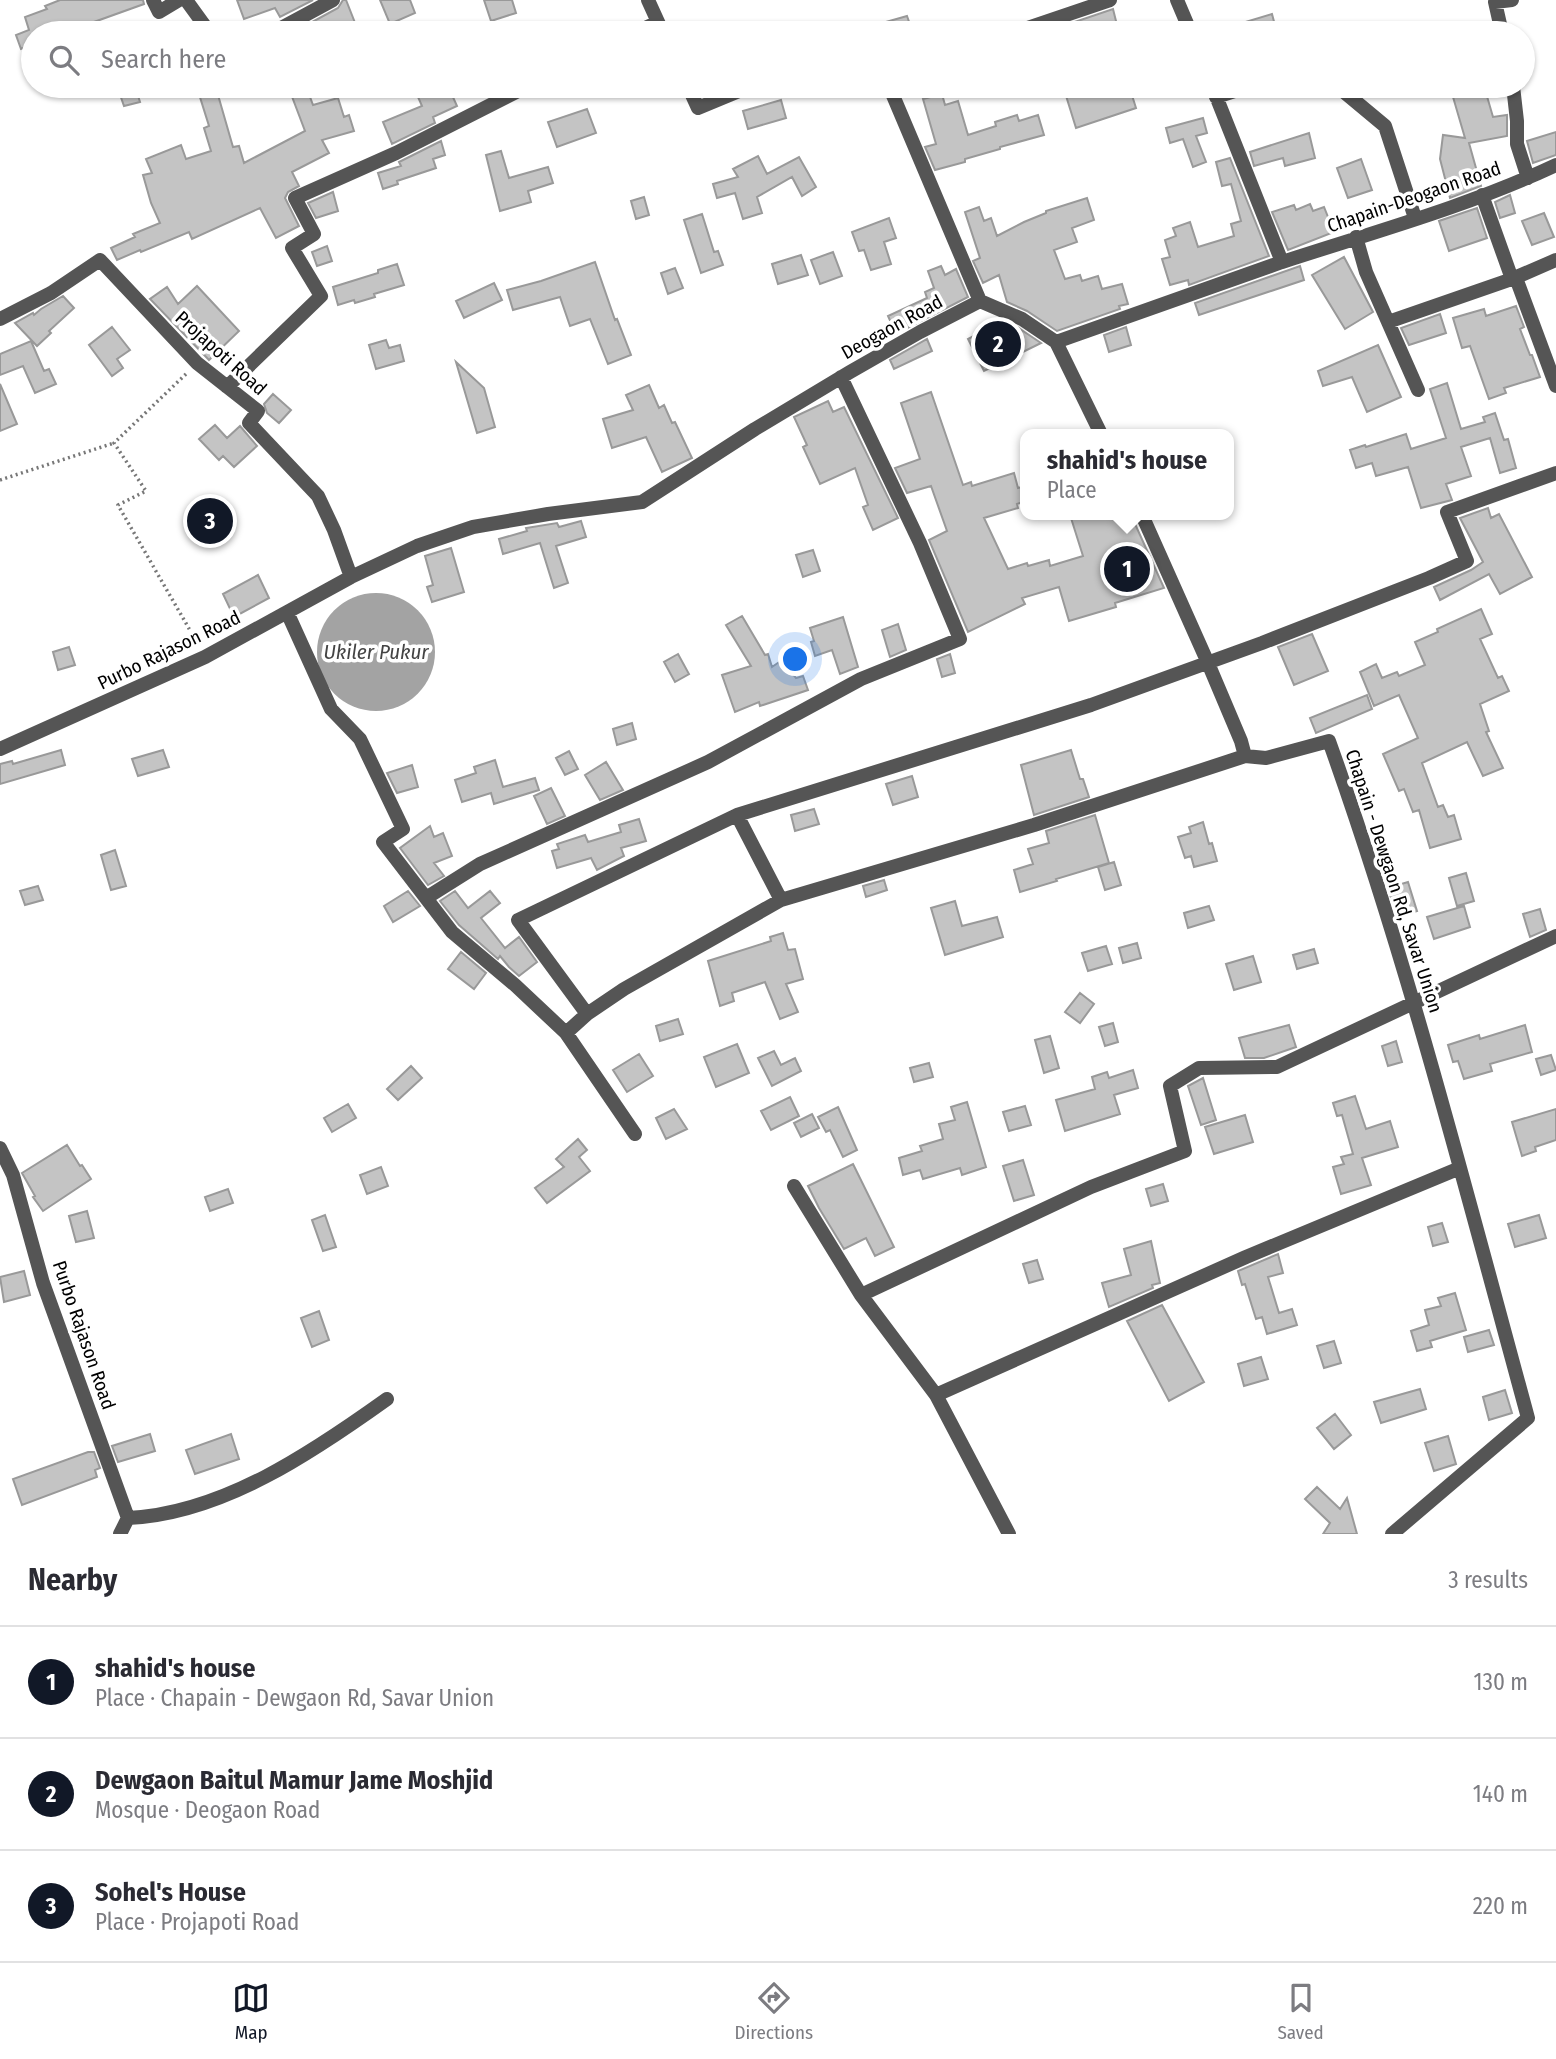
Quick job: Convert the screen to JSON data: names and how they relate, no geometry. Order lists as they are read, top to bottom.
{
  "streets": {
    "street": [
      "Chapain-Deogaon Road",
      "Deogaon Road",
      "Projapoti Road",
      "Purbo Rajason Road",
      "Chapain - Dewgaon Rd, Savar Union"
    ]
  },
  "crossings": [
    ["Deogaon Road", "Projapoti Road"],
    ["Deogaon Road", "Purbo Rajason Road"],
    ["Projapoti Road", "Purbo Rajason Road"]
  ],
  "water": ["Ukiler Pukur"],
  "page": {
    "search": "Search here",
    "pins": ["2", "3", "1"],
    "popup": ["shahid's house", "Place"],
    "heading": ["Nearby", "3 results"],
    "list": [
      {
        "mark": "1",
        "name": "shahid's house",
        "note": "Place · Chapain - Dewgaon Rd, Savar Union",
        "value": "130 m"
      },
      {
        "mark": "2",
        "name": "Dewgaon Baitul Mamur Jame Moshjid",
        "note": "Mosque · Deogaon Road",
        "value": "140 m"
      },
      {
        "mark": "3",
        "name": "Sohel's House",
        "note": "Place · Projapoti Road",
        "value": "220 m"
      }
    ],
    "nav": ["Map", "Directions", "Saved"]
  }
}
